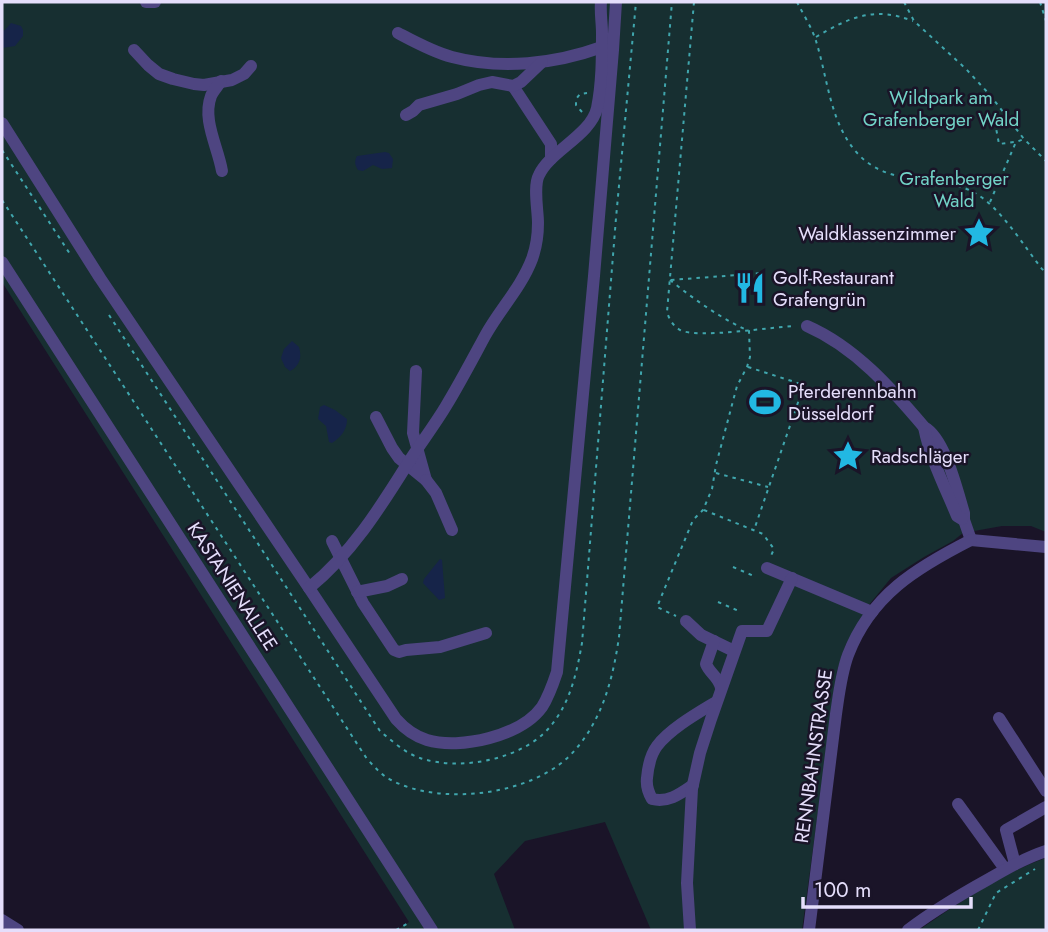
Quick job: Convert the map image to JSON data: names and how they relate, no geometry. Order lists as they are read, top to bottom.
{
  "streets": {
    "street": ["KASTANIENALLEE", "RENNBAHNSTRASSE"]
  },
  "parks": ["Wildpark am Grafenberger Wald", "Grafenberger Wald"],
  "places": {
    "place": ["Waldklassenzimmer", "Radschläger"],
    "restaurant": ["Golf-Restaurant Grafengrün"],
    "sports": ["Pferderennbahn Düsseldorf"]
  },
  "scale_bar": "100 m"
}
